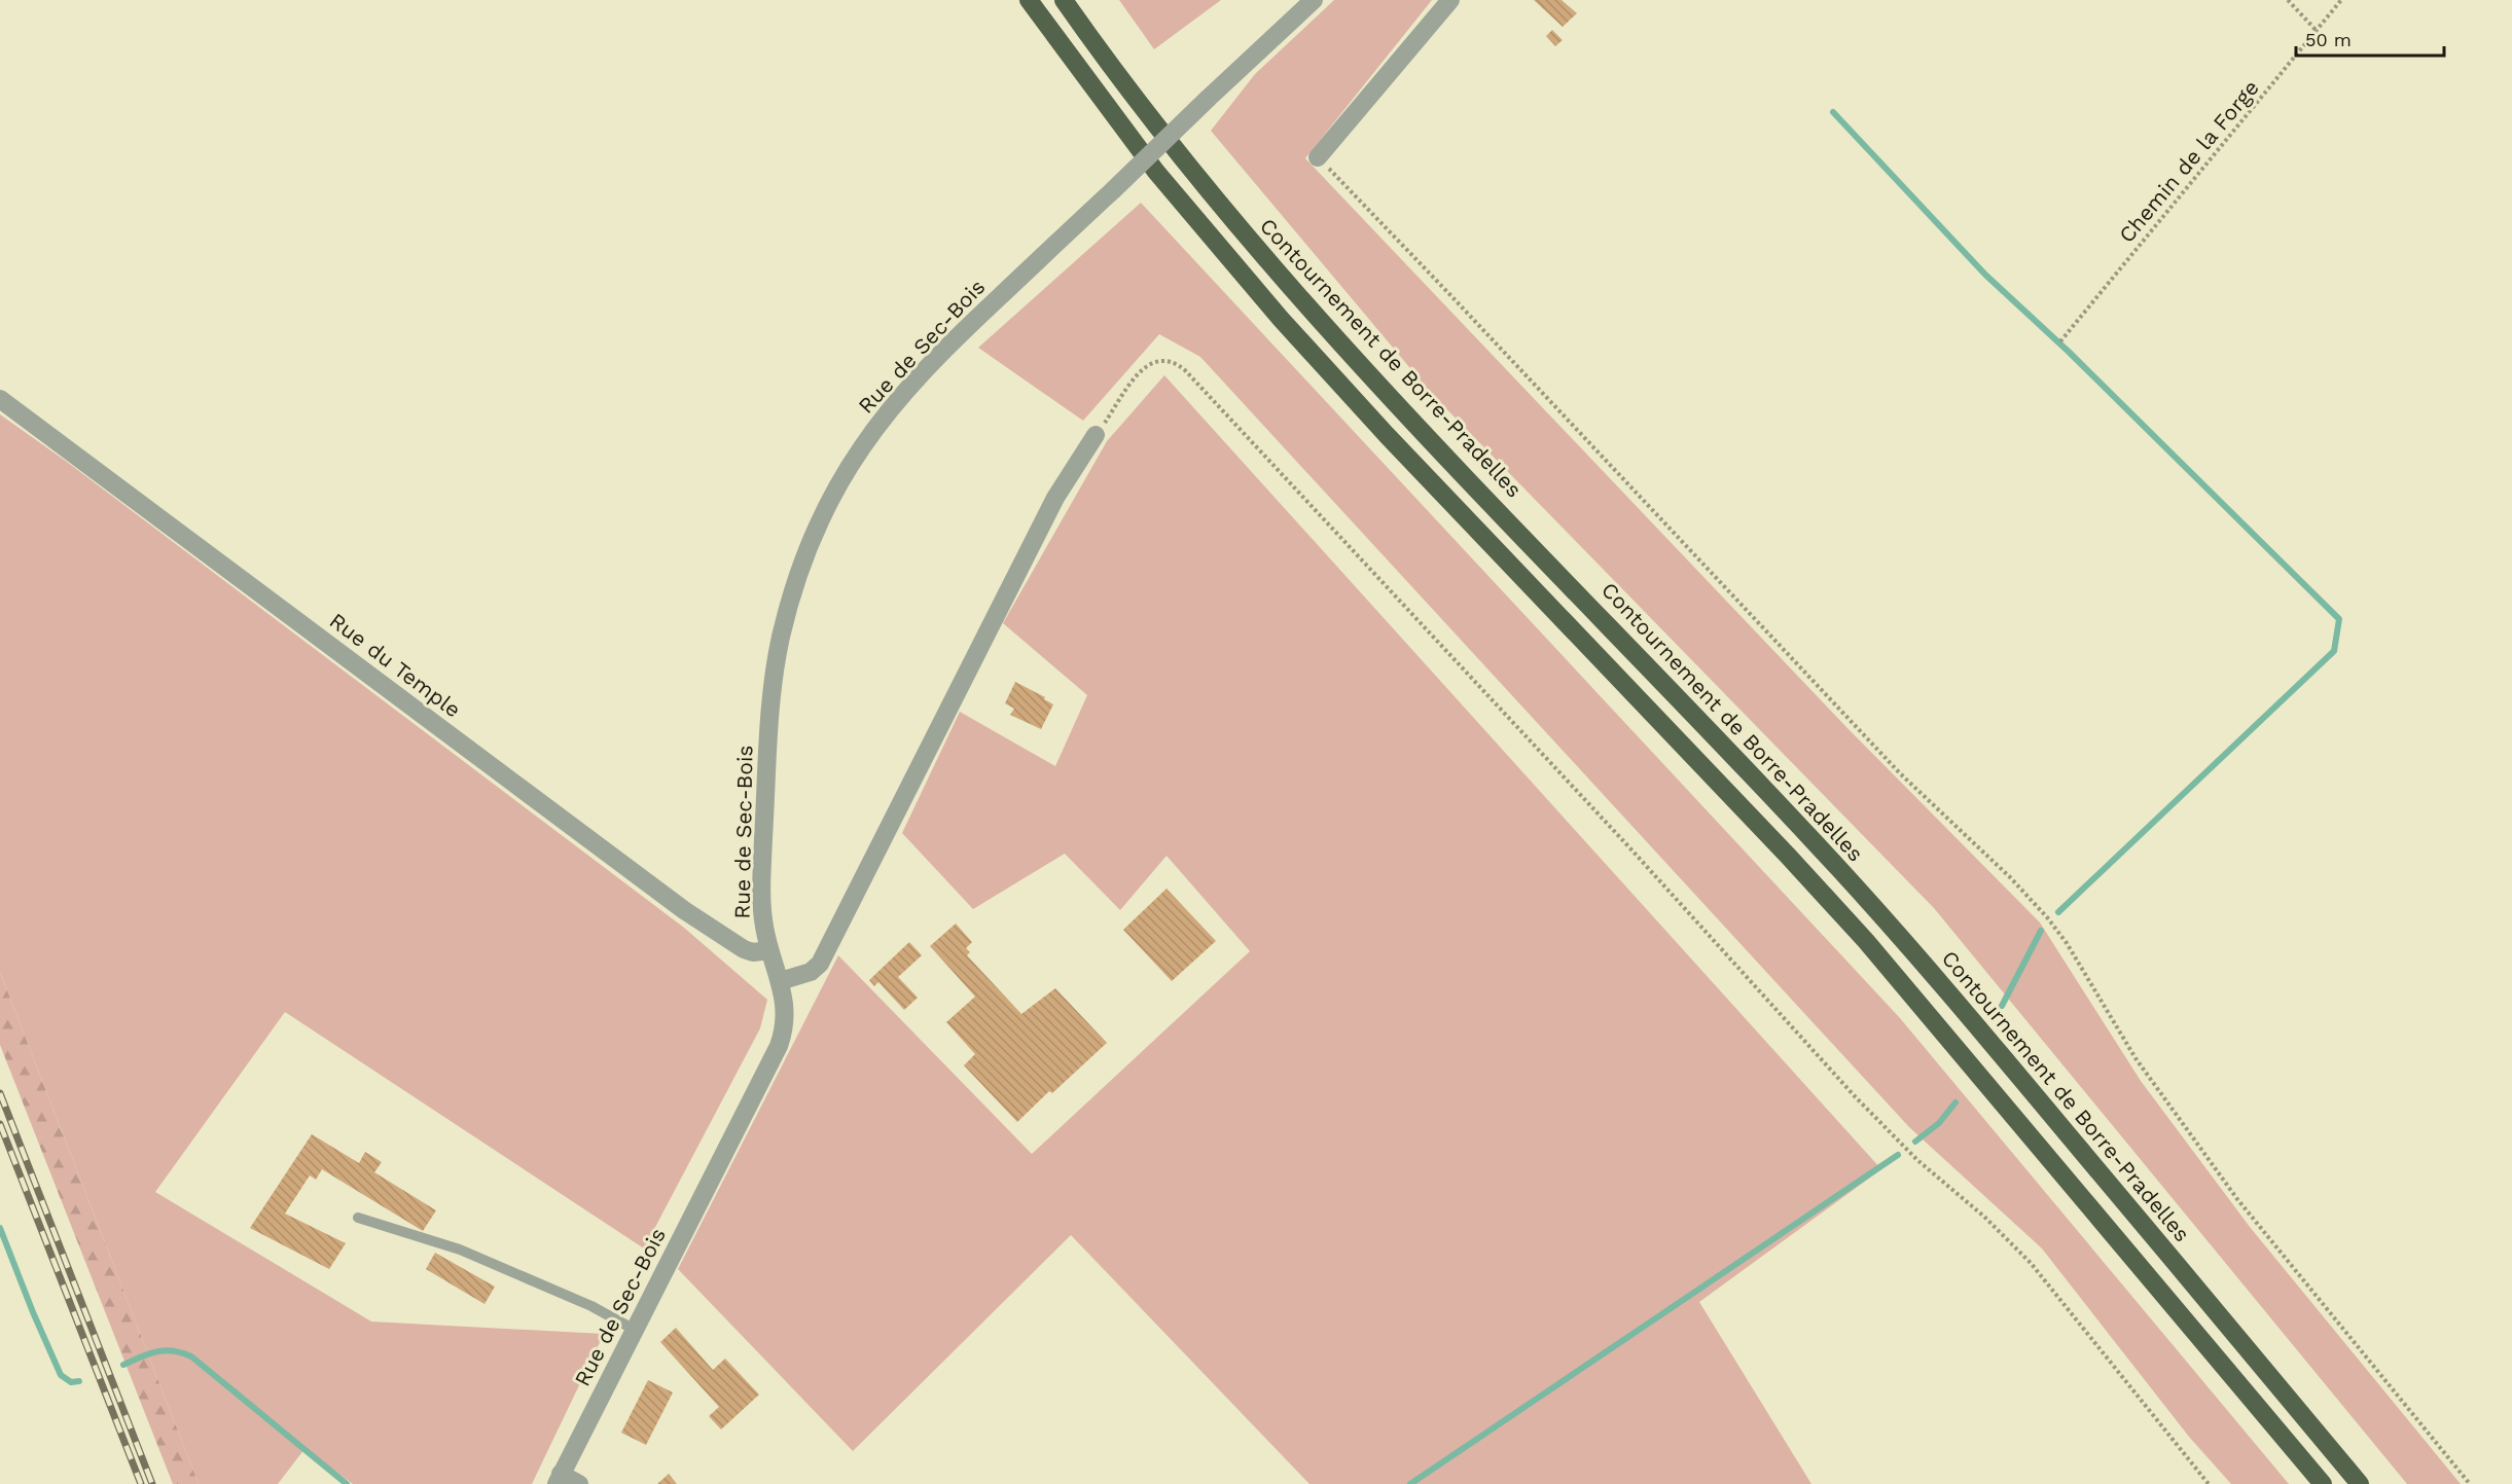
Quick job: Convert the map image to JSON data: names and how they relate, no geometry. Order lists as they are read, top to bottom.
{
  "streets": {
    "highway": ["Contournement de Borre-Pradelles"],
    "street": ["Rue de Sec-Bois", "Rue du Temple"],
    "path": ["Chemin de la Forge"]
  },
  "crossings": [
    ["Rue de Sec-Bois", "Rue du Temple"]
  ],
  "scale_bar": "50 m"
}
